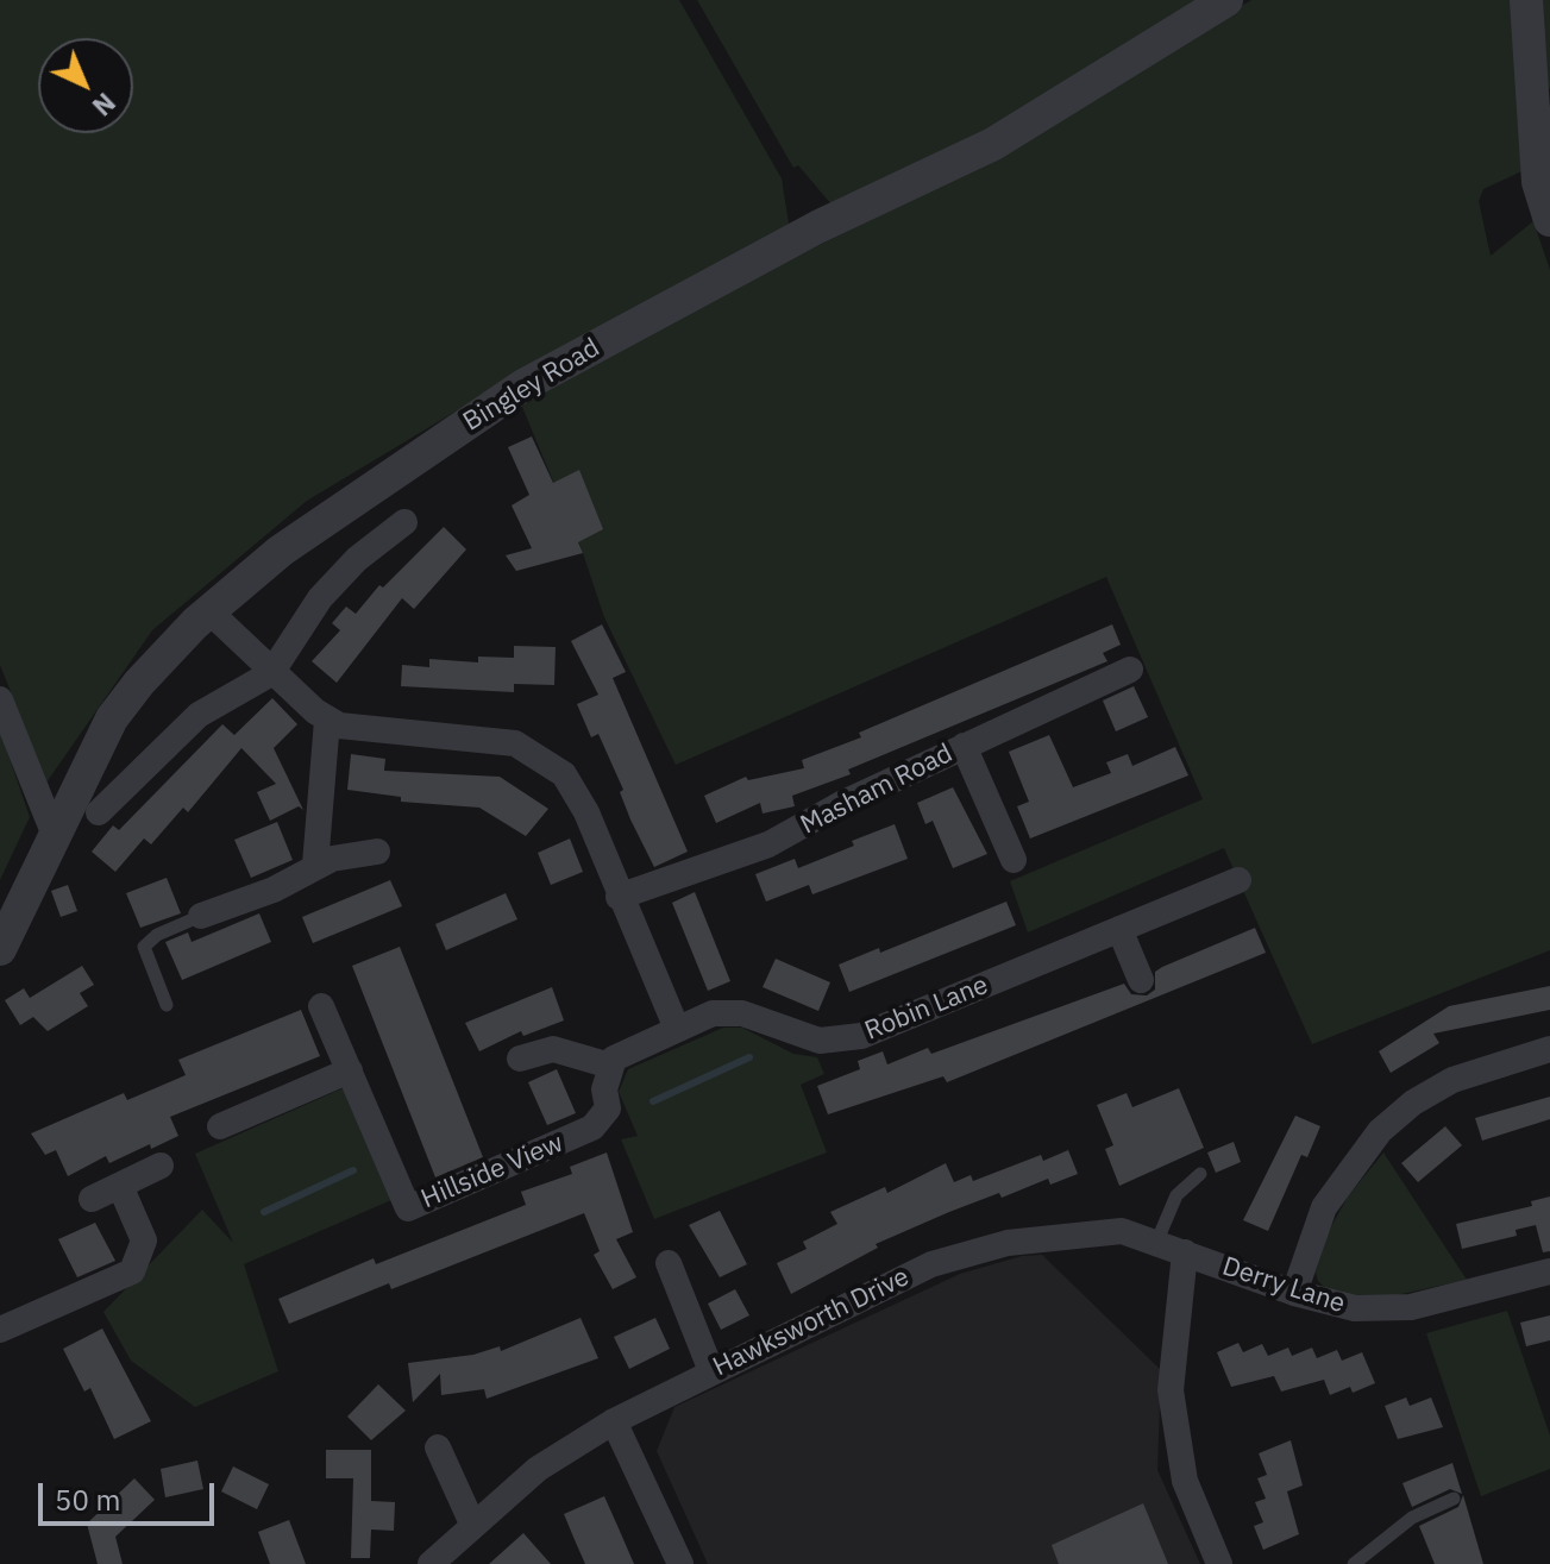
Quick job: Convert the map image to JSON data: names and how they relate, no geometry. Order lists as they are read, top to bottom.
{
  "streets": {
    "street": [
      "Bingley Road",
      "Masham Road",
      "Robin Lane",
      "Hillside View",
      "Derry Lane",
      "Hawksworth Drive"
    ]
  },
  "crossings": [
    ["Derry Lane", "Hawksworth Drive"]
  ],
  "scale_bar": "50 m",
  "north": "bottom right"
}
